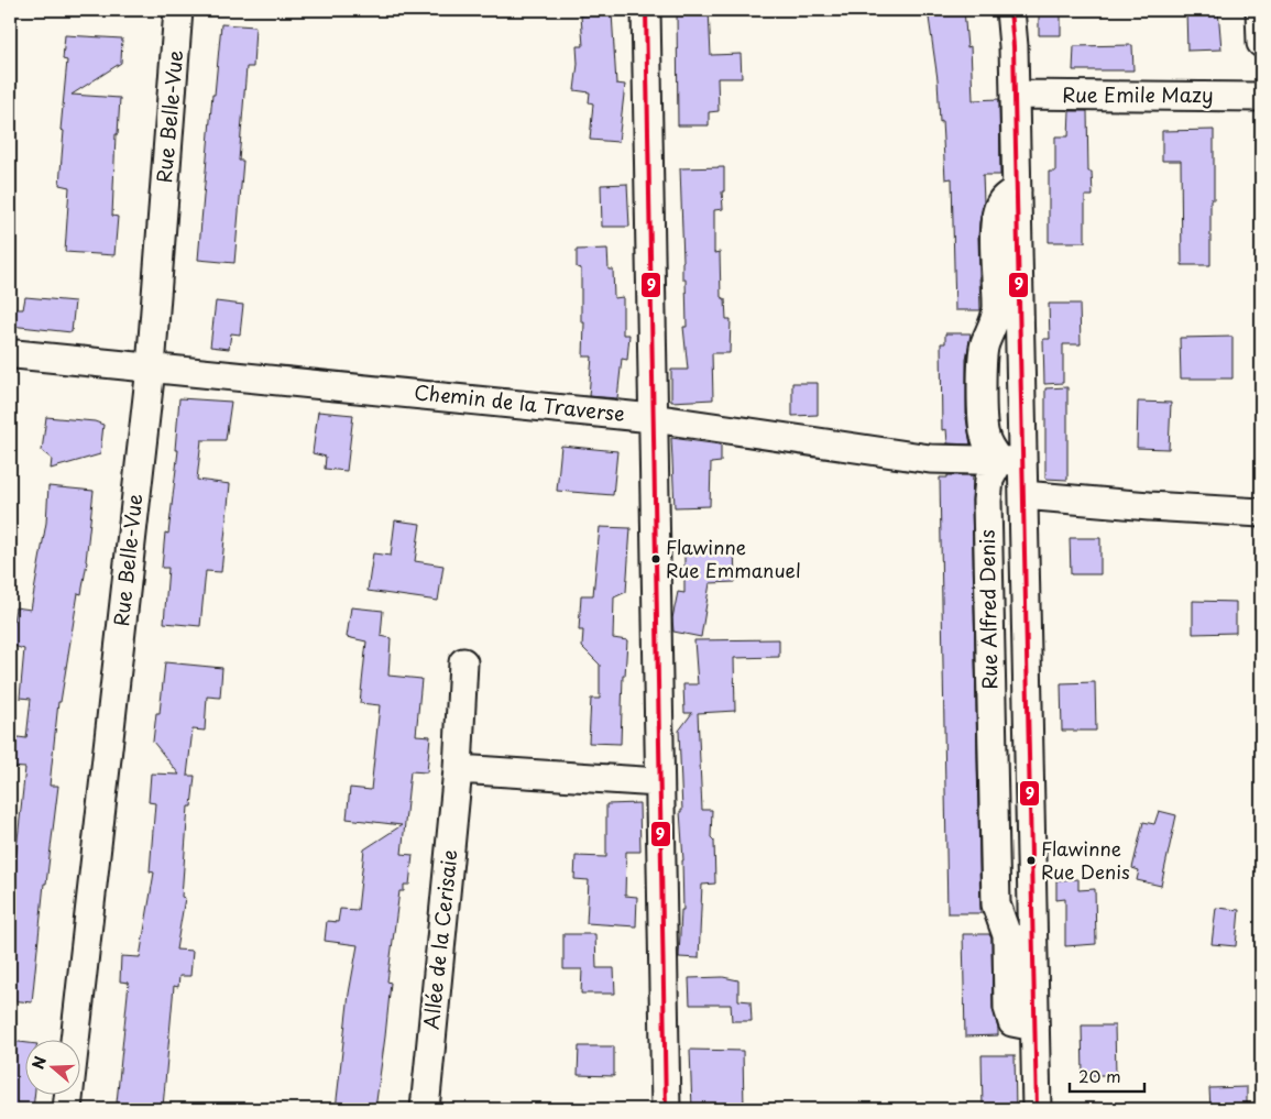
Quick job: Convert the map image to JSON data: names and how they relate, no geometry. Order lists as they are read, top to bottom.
{
  "streets": {
    "street": [
      "Rue Emile Mazy",
      "Rue Belle-Vue",
      "Chemin de la Traverse",
      "Rue Alfred Denis",
      "Allée de la Cerisaie"
    ]
  },
  "crossings": [
    ["Rue Emile Mazy", "Rue Alfred Denis"],
    ["Rue Belle-Vue", "Chemin de la Traverse"],
    ["Chemin de la Traverse", "Rue Alfred Denis"]
  ],
  "places": ["Flawinne Rue Emmanuel", "Flawinne Rue Denis"],
  "lines": ["transit line 9"],
  "scale_bar": "20 m",
  "north": "left"
}
